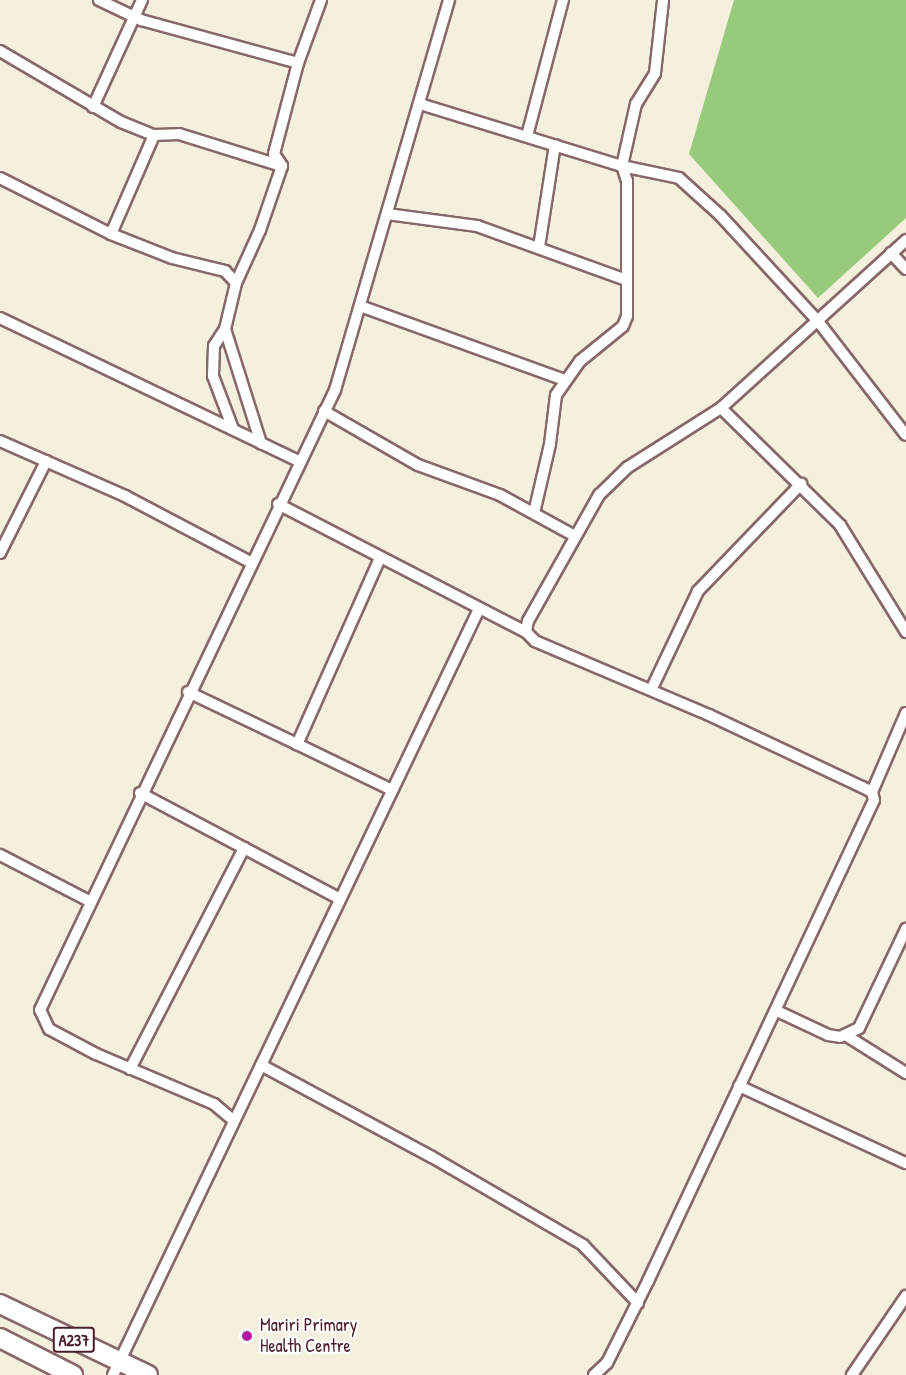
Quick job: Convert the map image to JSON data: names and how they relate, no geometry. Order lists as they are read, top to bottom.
{
  "streets": {
    "highway": ["A237"]
  },
  "places": ["Mariri Primary Health Centre"]
}
